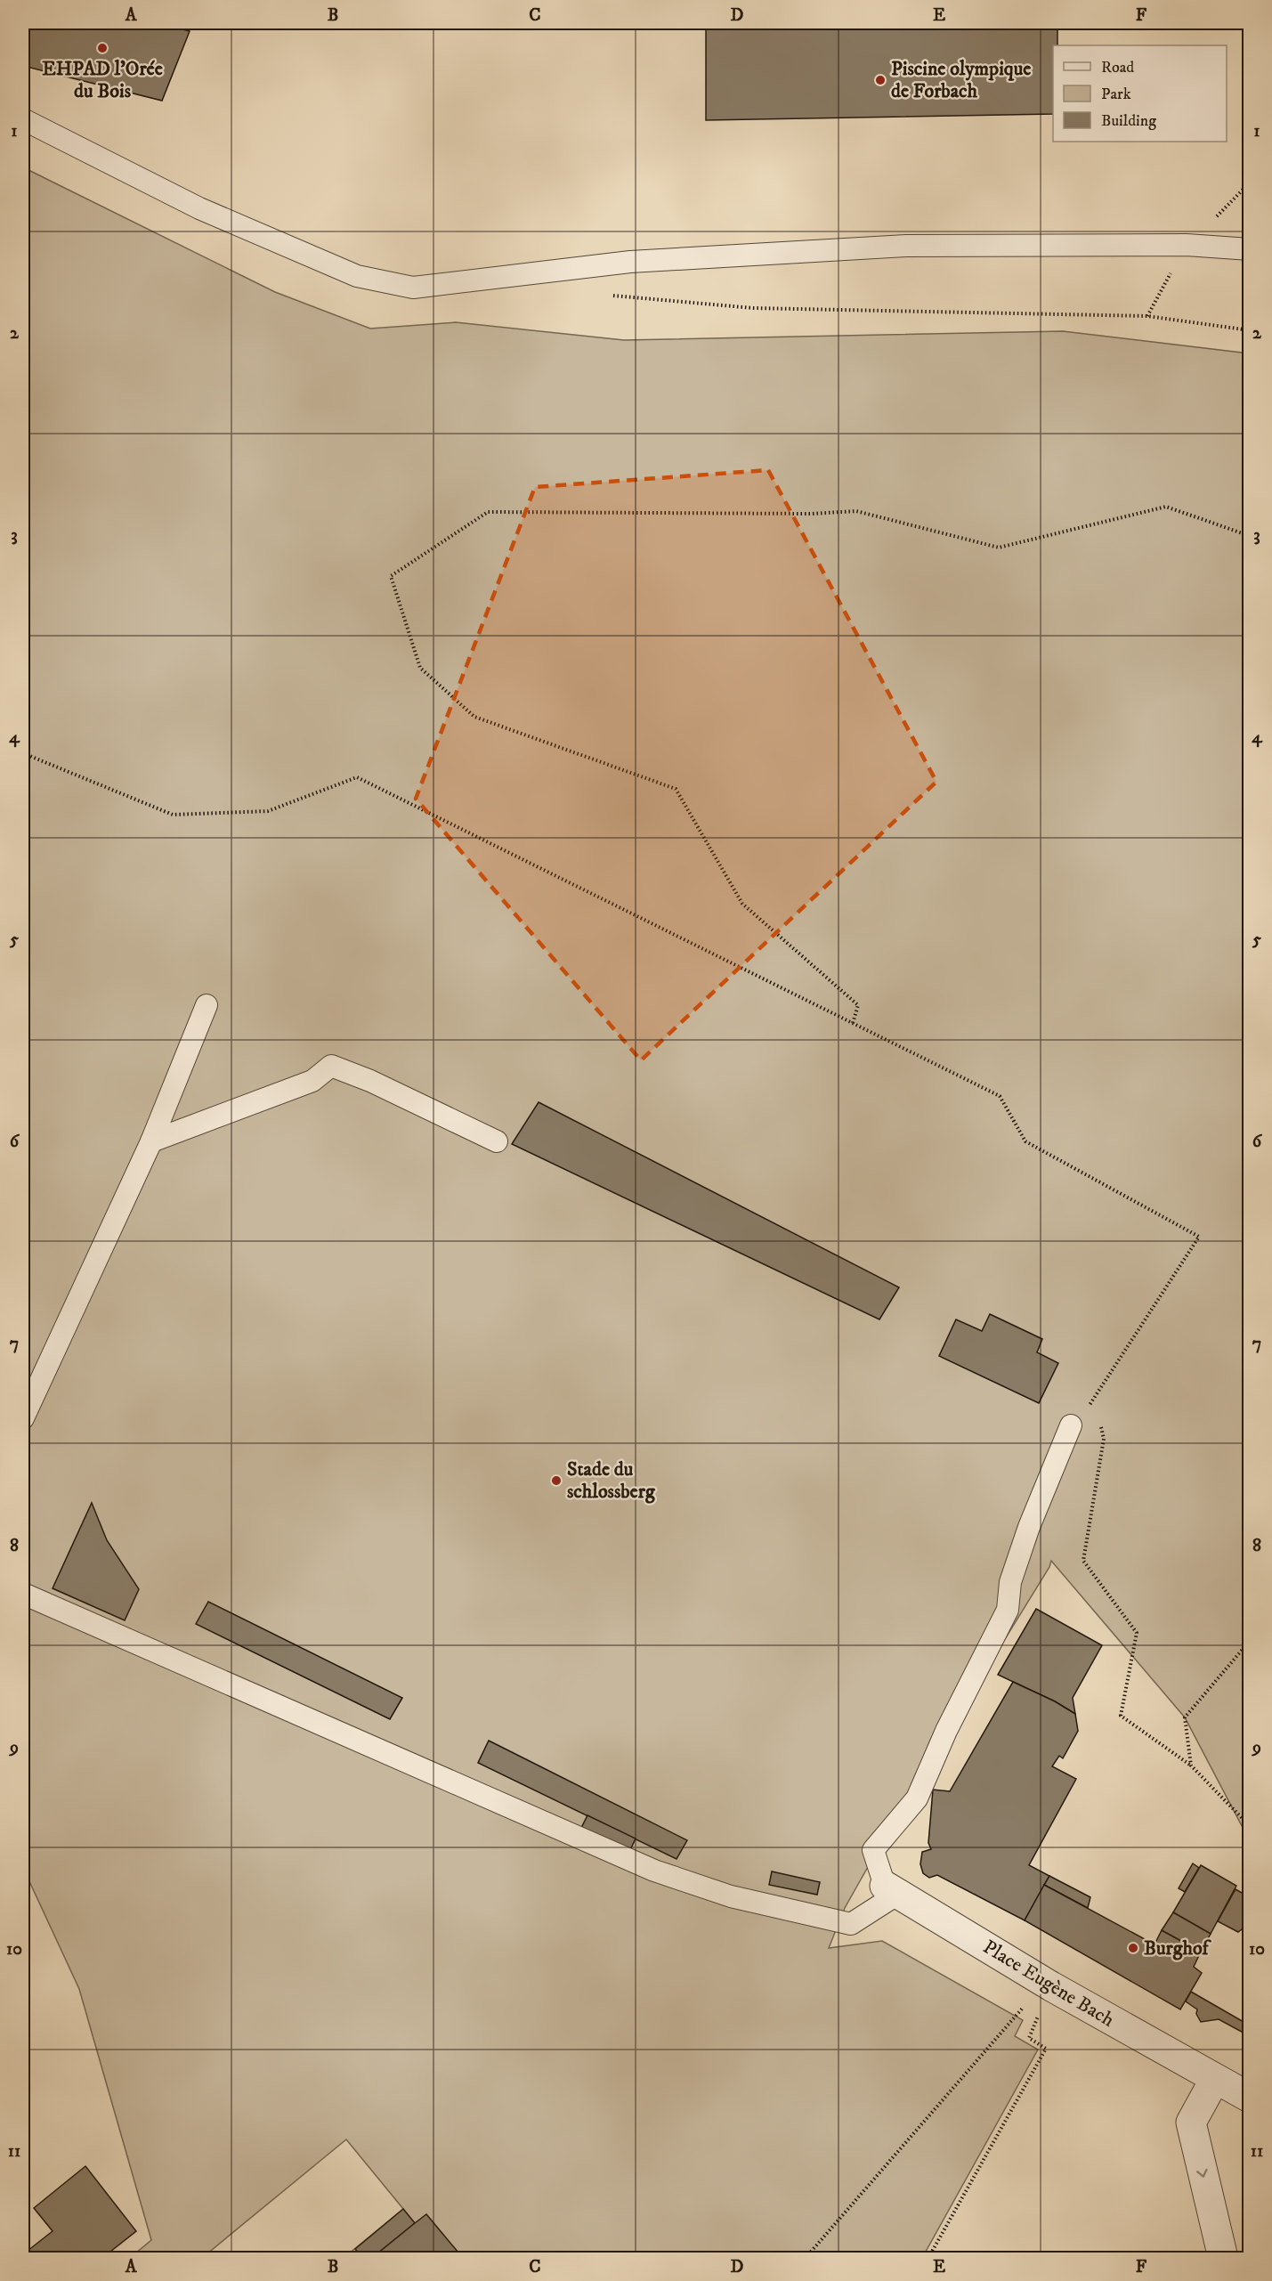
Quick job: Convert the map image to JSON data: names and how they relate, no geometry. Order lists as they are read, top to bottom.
{
  "streets": {
    "street": ["Place Eugène Bach"]
  },
  "places": [
    "EHPAD l'Orée du Bois",
    "Piscine olympique de Forbach",
    "Stade du schlossberg",
    "Burghof"
  ],
  "legend": ["Road", "Park", "Building"],
  "grid": {
    "columns": [
      "A",
      "B",
      "C",
      "D",
      "E",
      "F"
    ],
    "rows": [
      "1",
      "2",
      "3",
      "4",
      "5",
      "6",
      "7",
      "8",
      "9",
      "10",
      "11"
    ]
  }
}
